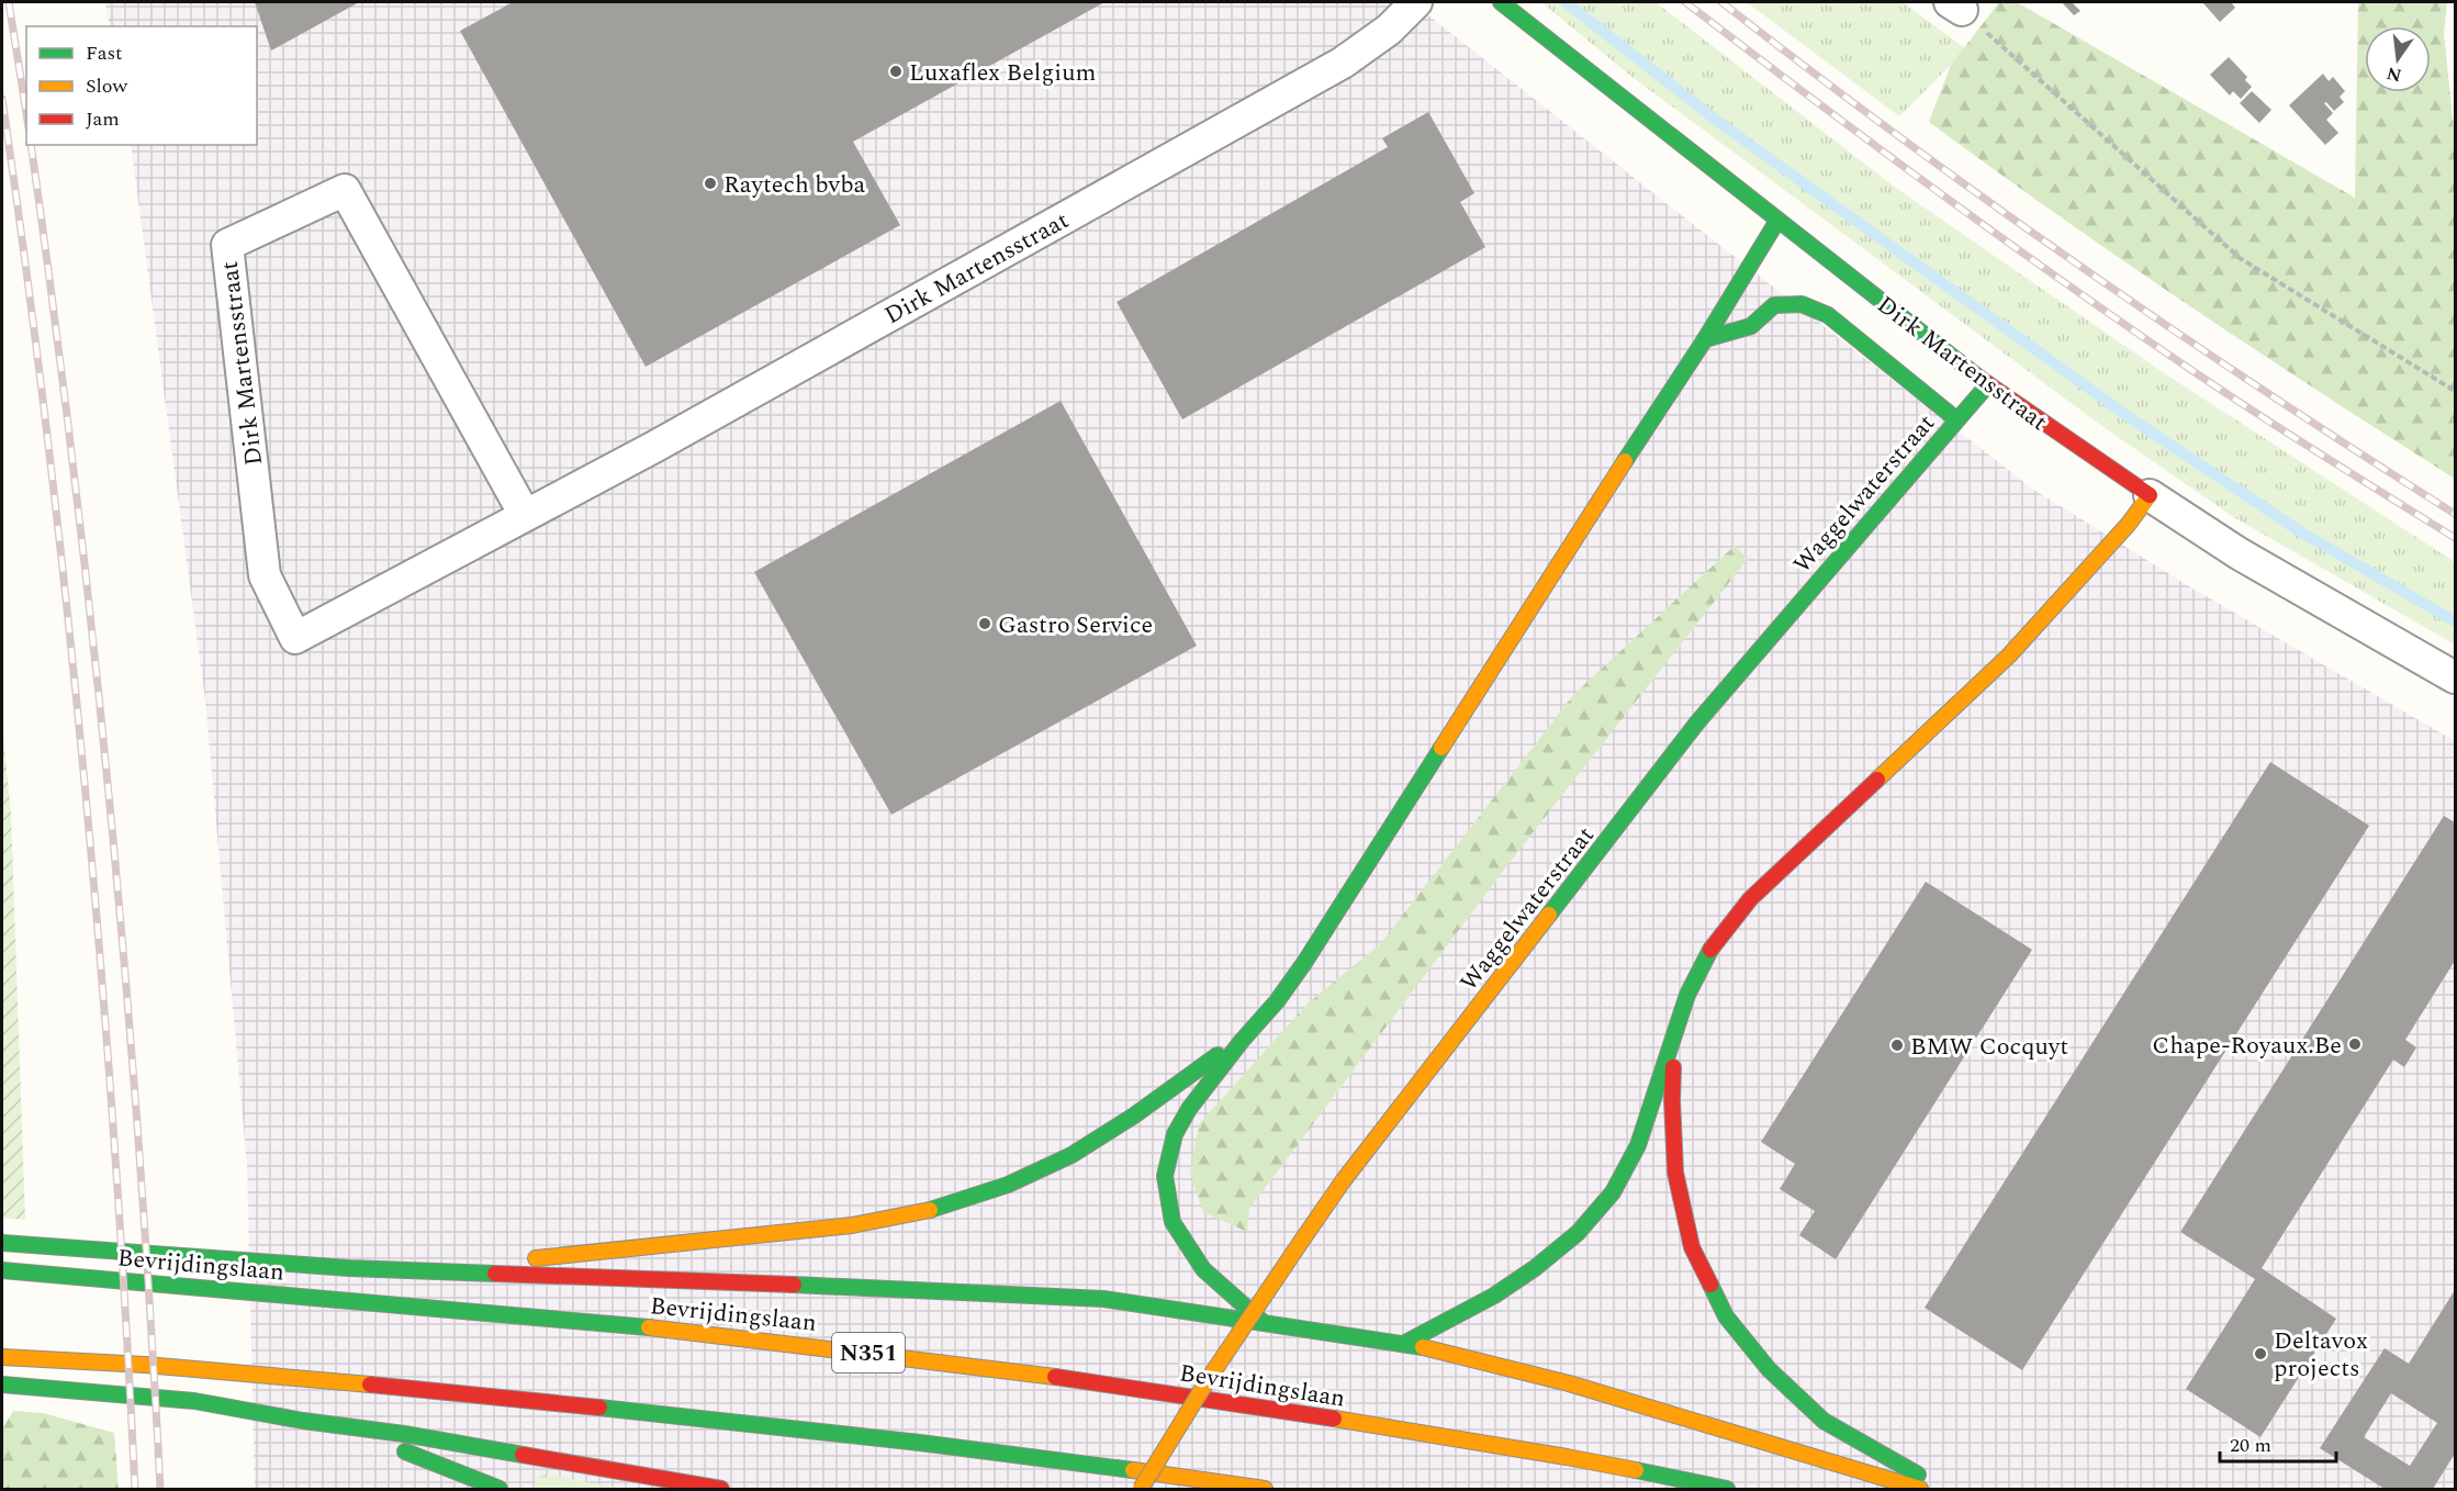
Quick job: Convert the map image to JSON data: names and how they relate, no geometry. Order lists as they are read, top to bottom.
{
  "streets": {
    "main road": [
      "Dirk Martensstraat",
      "Waggelwaterstraat",
      "Bevrijdingslaan",
      "N351"
    ]
  },
  "crossings": [
    ["Dirk Martensstraat", "Waggelwaterstraat"]
  ],
  "places": [
    "Luxaflex Belgium",
    "Raytech bvba",
    "Gastro Service",
    "Chape-Royaux.Be",
    "BMW Cocquyt",
    "Deltavox projects"
  ],
  "legend": ["Fast", "Slow", "Jam"],
  "scale_bar": "20 m",
  "north": "bottom"
}
